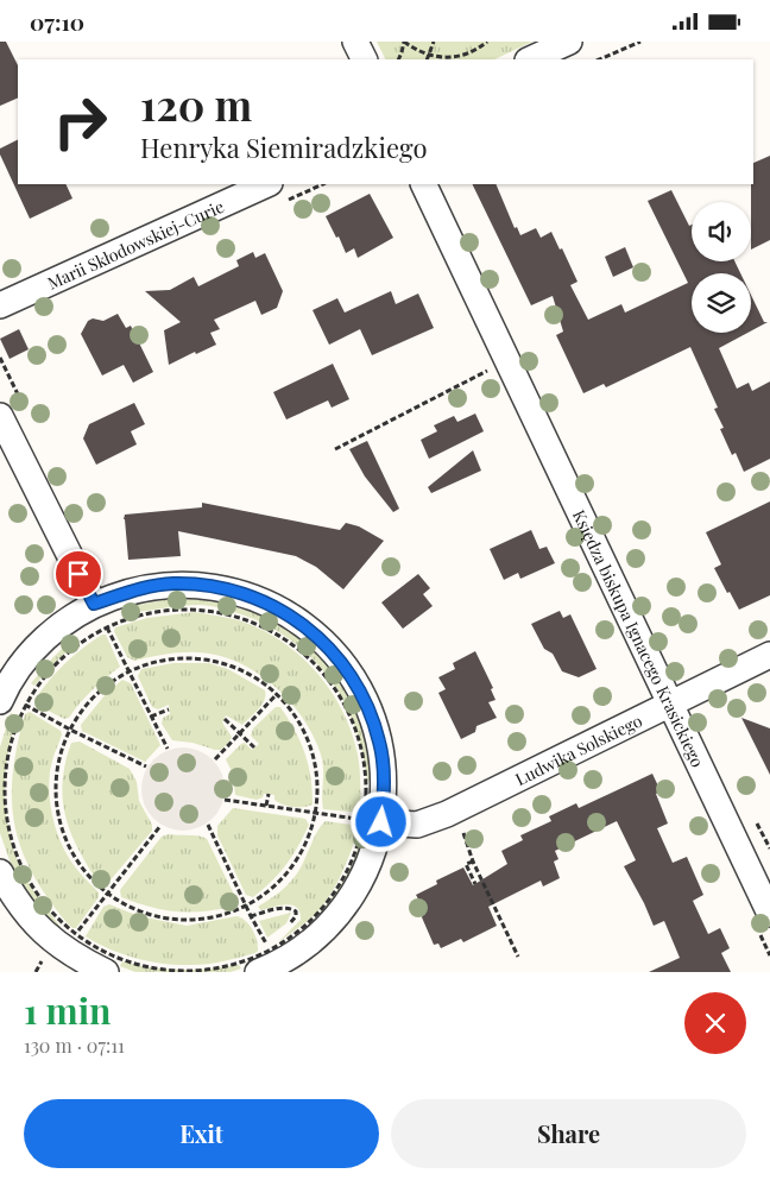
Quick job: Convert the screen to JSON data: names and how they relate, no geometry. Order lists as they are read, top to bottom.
{
  "streets": {
    "street": ["Marii Skłodowskiej-Curie", "Księdza biskupa Ignacego Krasickiego", "Ludwika Solskiego"]
  },
  "crossings": [
    ["Księdza biskupa Ignacego Krasickiego", "Ludwika Solskiego"]
  ],
  "page": {
    "status": "07:10",
    "turn": ["120 m", "Henryka Siemiradzkiego"],
    "heading": ["1 min", "130 m · 07:11"],
    "buttons": ["Exit", "Share"]
  }
}
